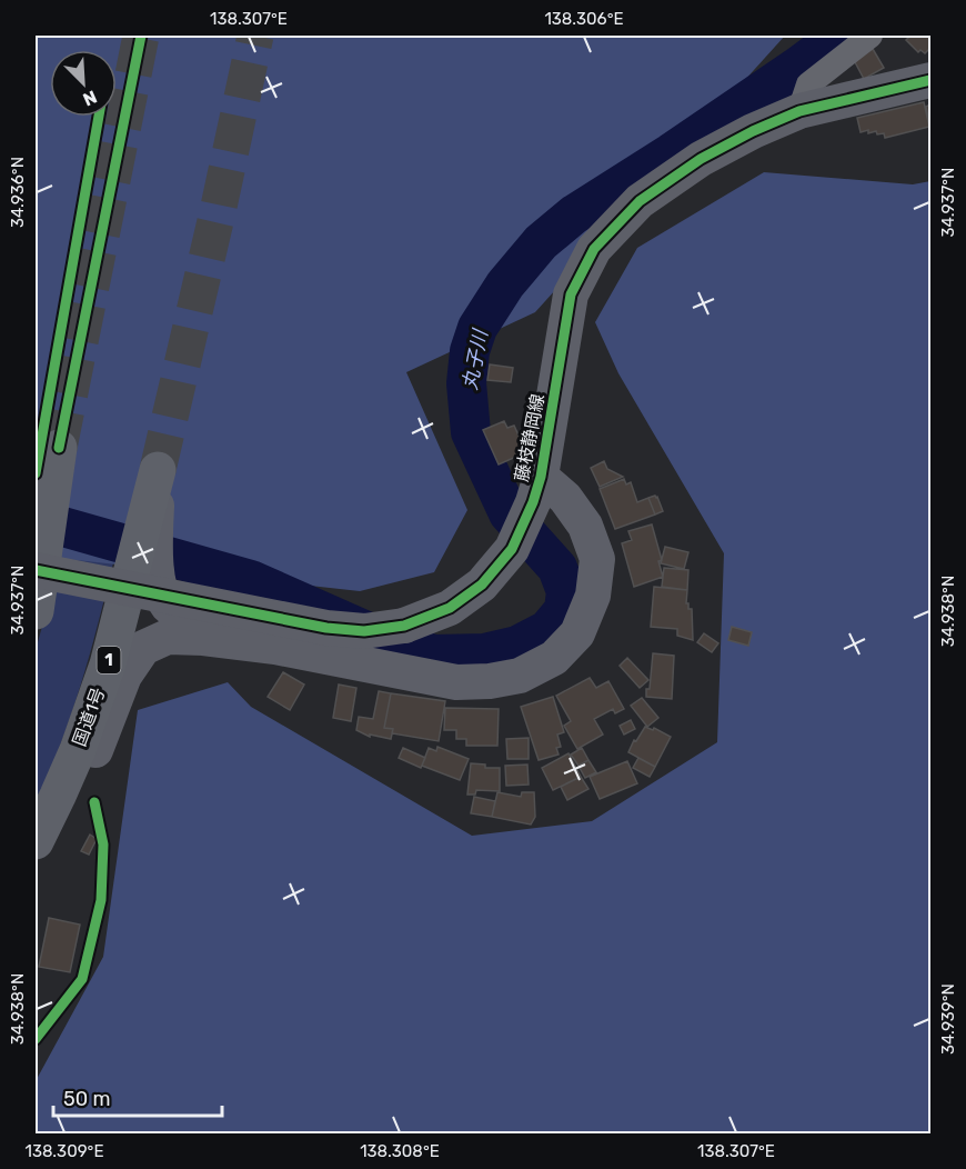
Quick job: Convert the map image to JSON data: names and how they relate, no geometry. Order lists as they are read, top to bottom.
{
  "streets": {
    "highway": ["1", "国道1号"],
    "main road": ["藤枝静岡線"]
  },
  "water": ["丸子川"],
  "scale_bar": "50 m",
  "north": "bottom right",
  "coordinates": [
    "138.307°E",
    "138.306°E",
    "34.936°N",
    "34.937°N",
    "34.938°N",
    "34.939°N",
    "138.309°E",
    "138.308°E"
  ]
}
